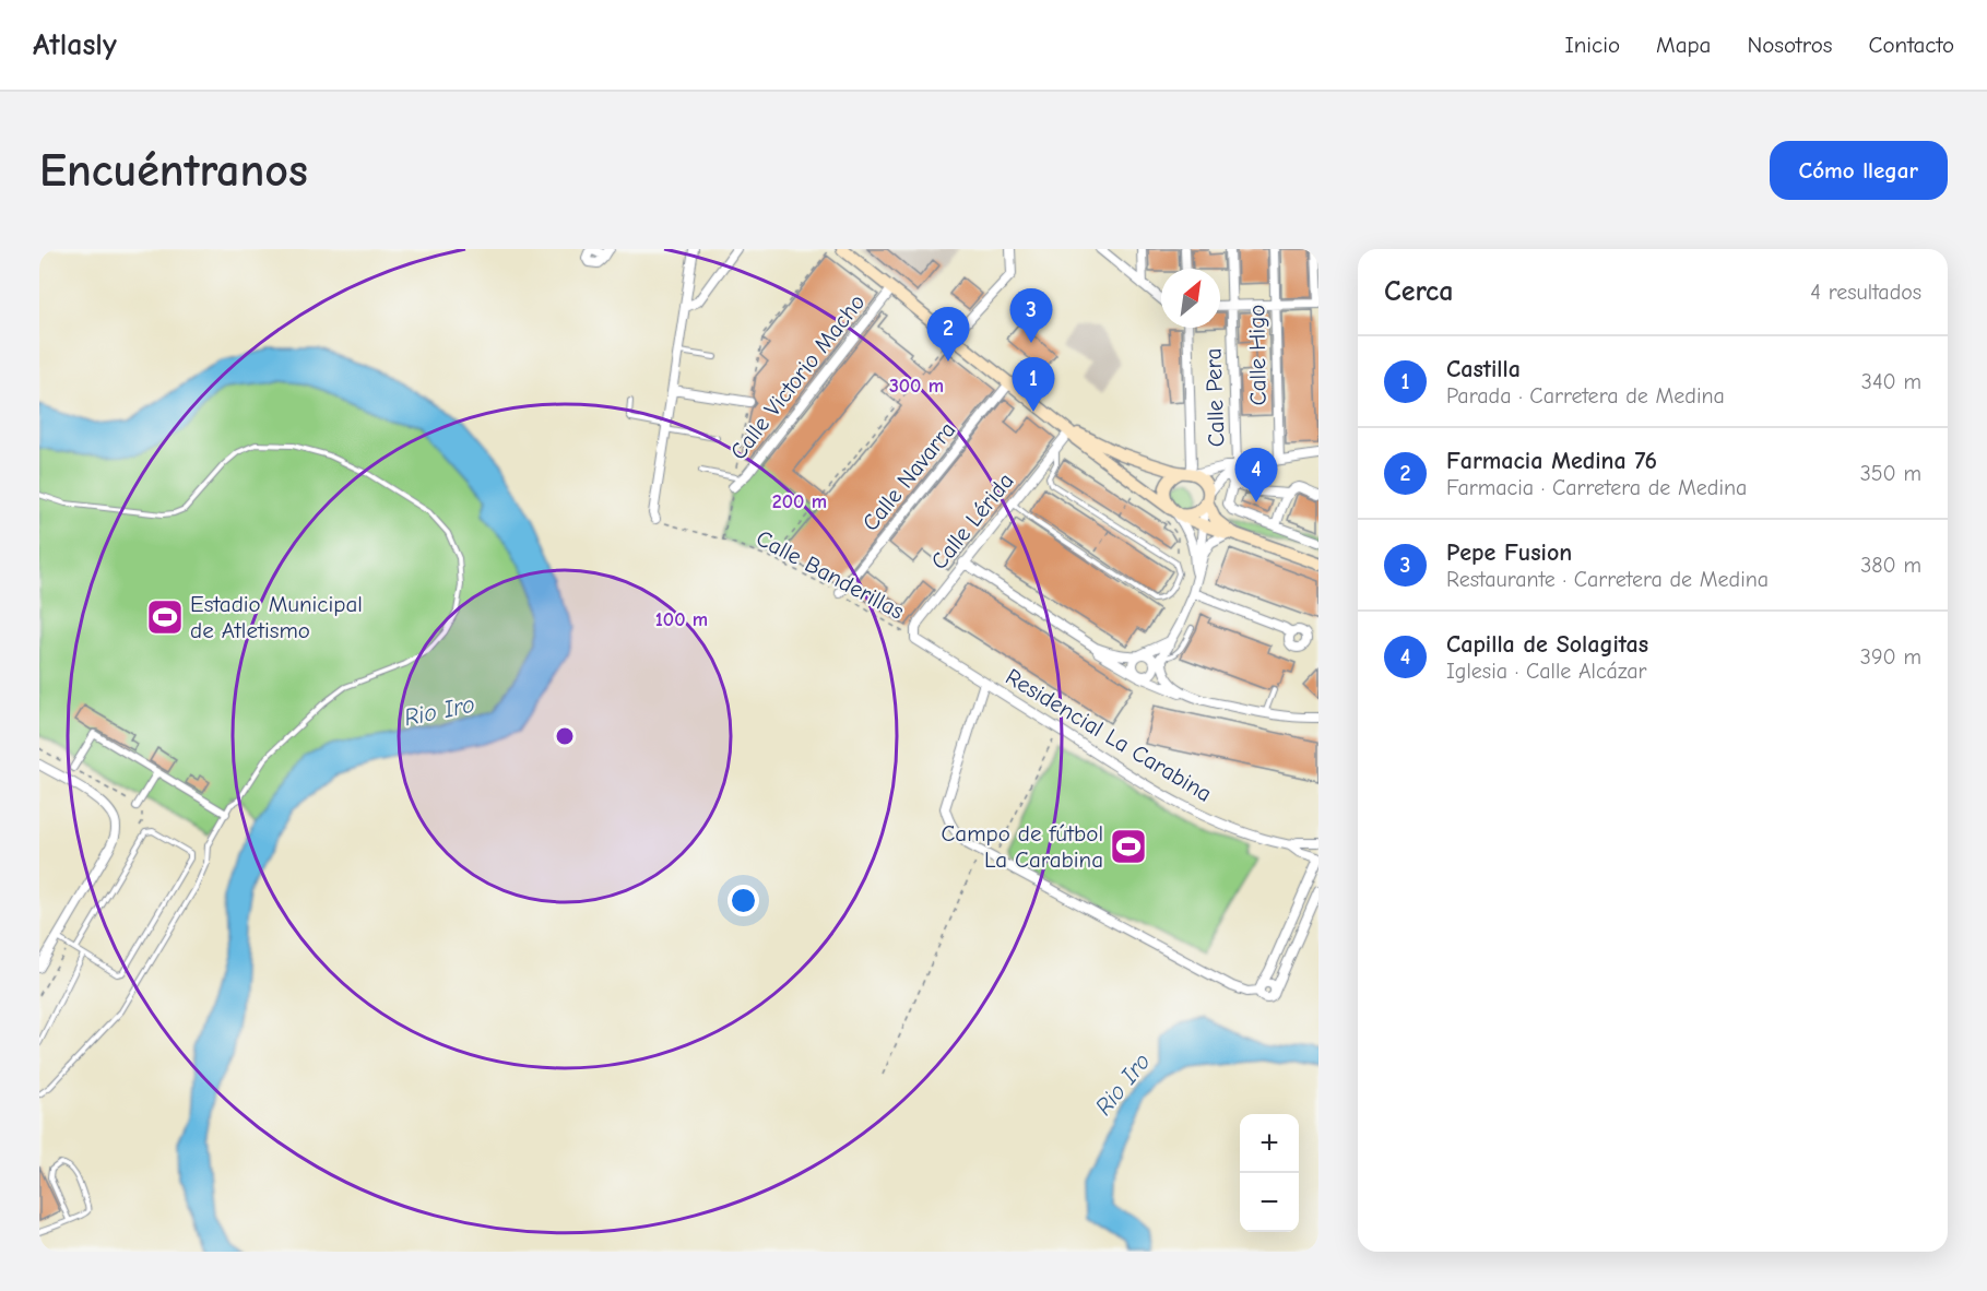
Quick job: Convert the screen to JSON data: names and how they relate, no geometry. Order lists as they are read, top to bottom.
{
  "streets": {
    "street": [
      "Calle Higo",
      "Calle Victorio Macho",
      "Calle Pera",
      "Calle Navarra",
      "Calle Lérida",
      "Residencial La Carabina"
    ],
    "path": ["Calle Banderillas"]
  },
  "crossings": [
    ["Calle Navarra", "Calle Banderillas"],
    ["Calle Lérida", "Calle Banderillas"],
    ["Calle Lérida", "Residencial La Carabina"],
    ["Calle Banderillas", "Residencial La Carabina"]
  ],
  "water": ["Rio Iro"],
  "places": {
    "sports": ["Estadio Municipal de Atletismo", "Campo de fútbol La Carabina"]
  },
  "north": "top right",
  "page": {
    "header": "Atlasly",
    "nav": [
      "Inicio",
      "Mapa",
      "Nosotros",
      "Contacto"
    ],
    "buttons": "Cómo llegar",
    "title": "Encuéntranos",
    "heading": ["Cerca", "4 resultados"],
    "pins": [
      "3",
      "2",
      "1",
      "4"
    ],
    "list": [
      {
        "mark": "1",
        "name": "Castilla",
        "note": "Parada · Carretera de Medina",
        "value": "340 m"
      },
      {
        "mark": "2",
        "name": "Farmacia Medina 76",
        "note": "Farmacia · Carretera de Medina",
        "value": "350 m"
      },
      {
        "mark": "3",
        "name": "Pepe Fusion",
        "note": "Restaurante · Carretera de Medina",
        "value": "380 m"
      },
      {
        "mark": "4",
        "name": "Capilla de Solagitas",
        "note": "Iglesia · Calle Alcázar",
        "value": "390 m"
      }
    ],
    "map_buttons": ["+", "−"]
  },
  "rings": ["300 m", "200 m", "100 m"]
}
